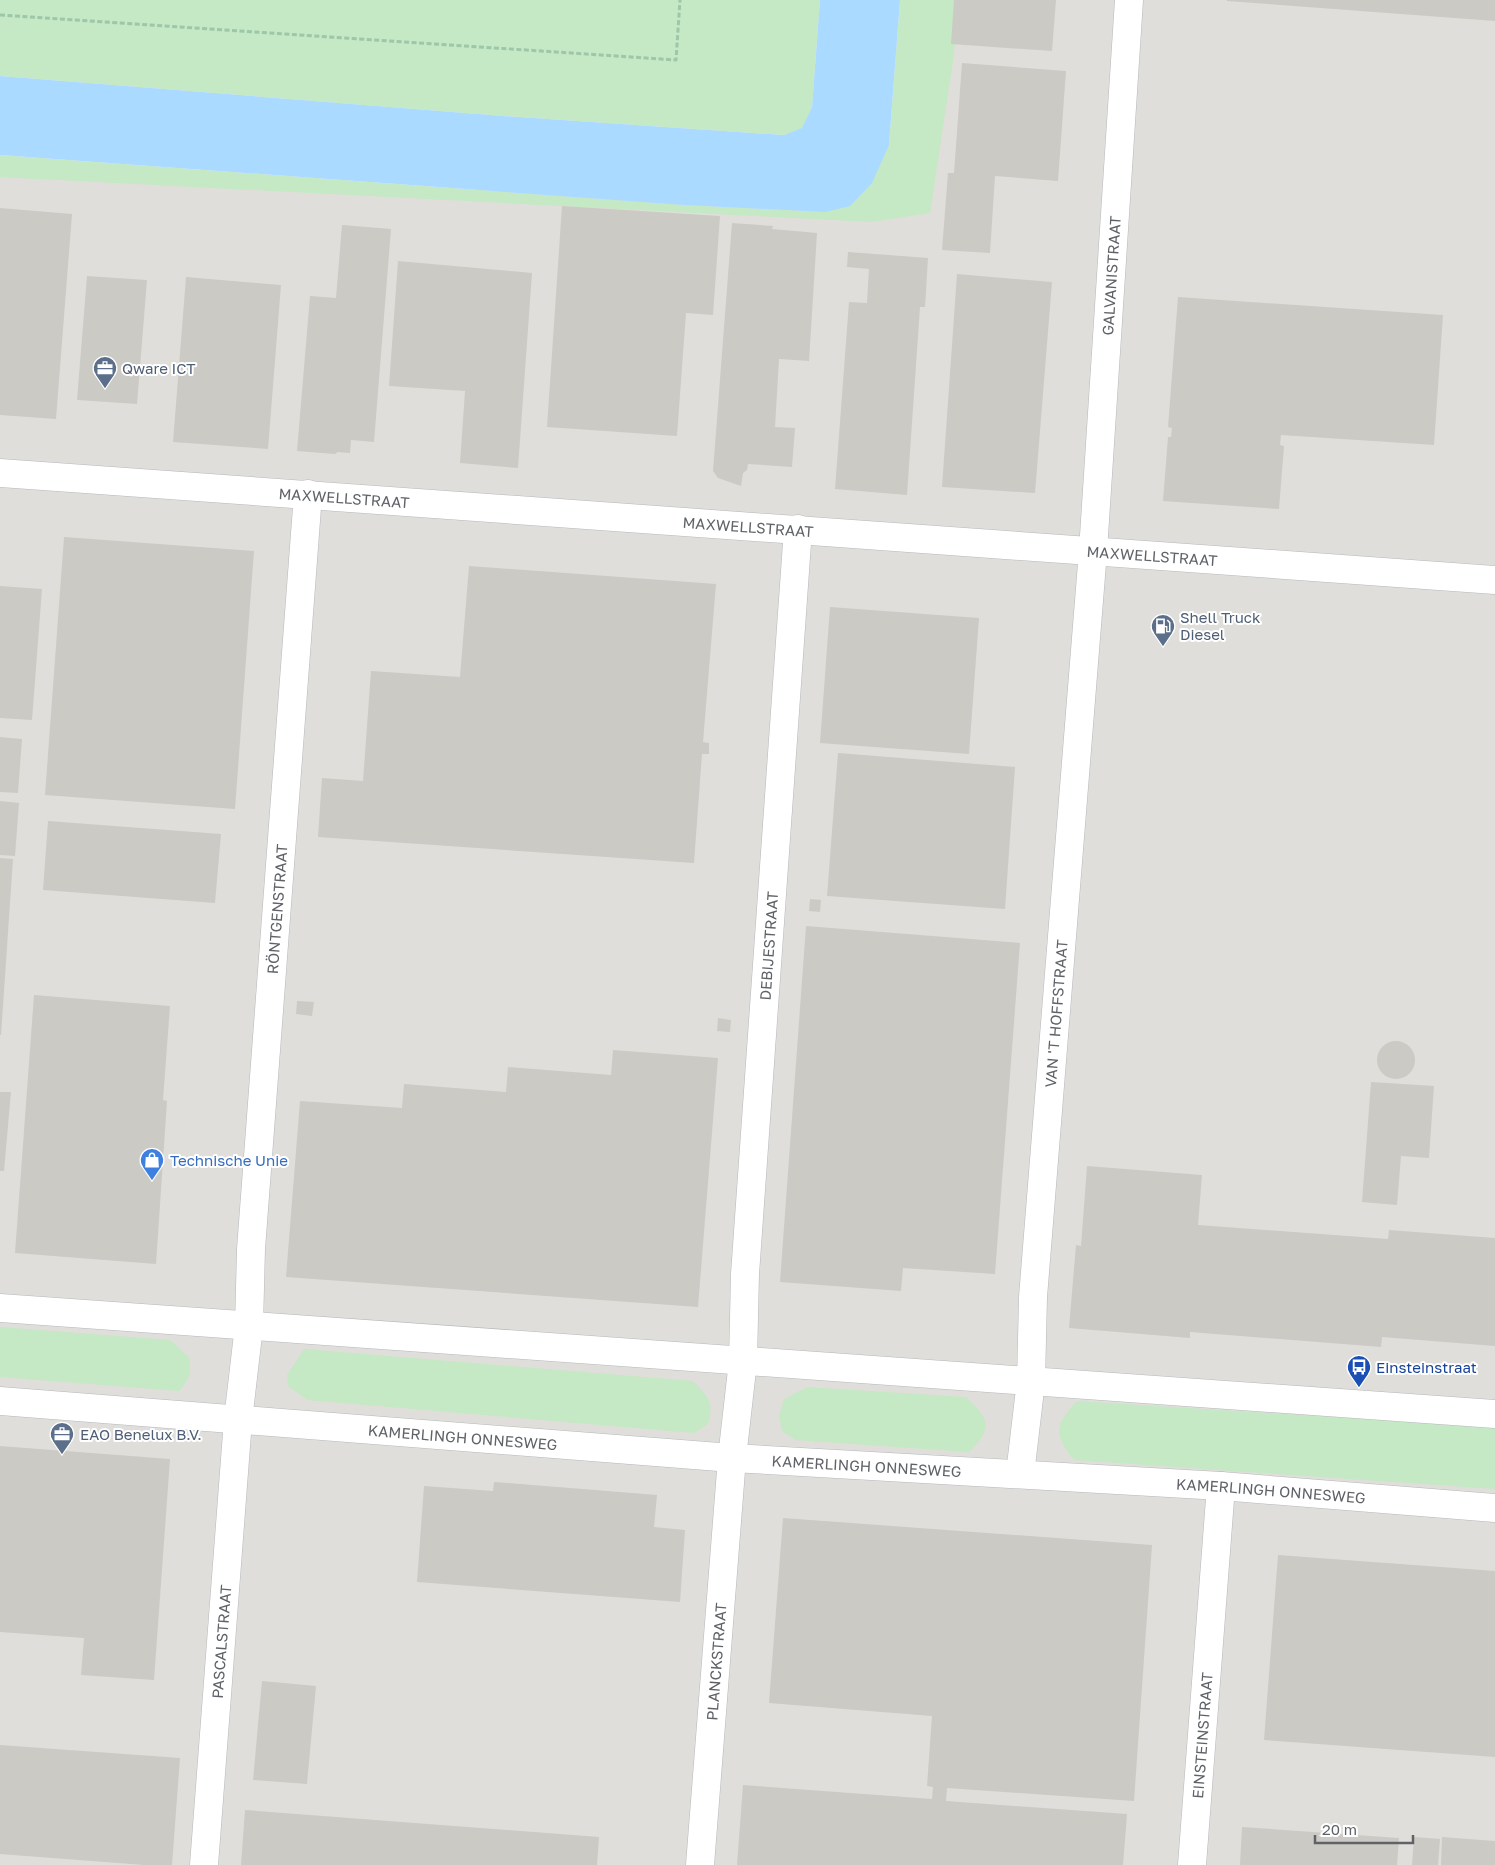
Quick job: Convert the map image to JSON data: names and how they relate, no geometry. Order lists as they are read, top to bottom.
{
  "streets": {
    "street": [
      "GALVANISTRAAT",
      "MAXWELLSTRAAT",
      "RÖNTGENSTRAAT",
      "DEBIJESTRAAT",
      "VAN 'T HOFFSTRAAT",
      "KAMERLINGH ONNESWEG",
      "PASCALSTRAAT",
      "PLANCKSTRAAT",
      "EINSTEINSTRAAT"
    ]
  },
  "crossings": [
    ["GALVANISTRAAT", "MAXWELLSTRAAT"],
    ["GALVANISTRAAT", "VAN 'T HOFFSTRAAT"],
    ["MAXWELLSTRAAT", "RÖNTGENSTRAAT"],
    ["MAXWELLSTRAAT", "DEBIJESTRAAT"],
    ["MAXWELLSTRAAT", "VAN 'T HOFFSTRAAT"],
    ["DEBIJESTRAAT", "KAMERLINGH ONNESWEG"],
    ["DEBIJESTRAAT", "PLANCKSTRAAT"],
    ["VAN 'T HOFFSTRAAT", "KAMERLINGH ONNESWEG"],
    ["KAMERLINGH ONNESWEG", "PASCALSTRAAT"],
    ["KAMERLINGH ONNESWEG", "PLANCKSTRAAT"],
    ["KAMERLINGH ONNESWEG", "EINSTEINSTRAAT"]
  ],
  "places": {
    "office": ["Qware ICT", "EAO Benelux B.V."],
    "fuel station": ["Shell Truck Diesel"],
    "shop": ["Technische Unie"],
    "bus stop": ["Einsteinstraat"]
  },
  "scale_bar": "20 m"
}
